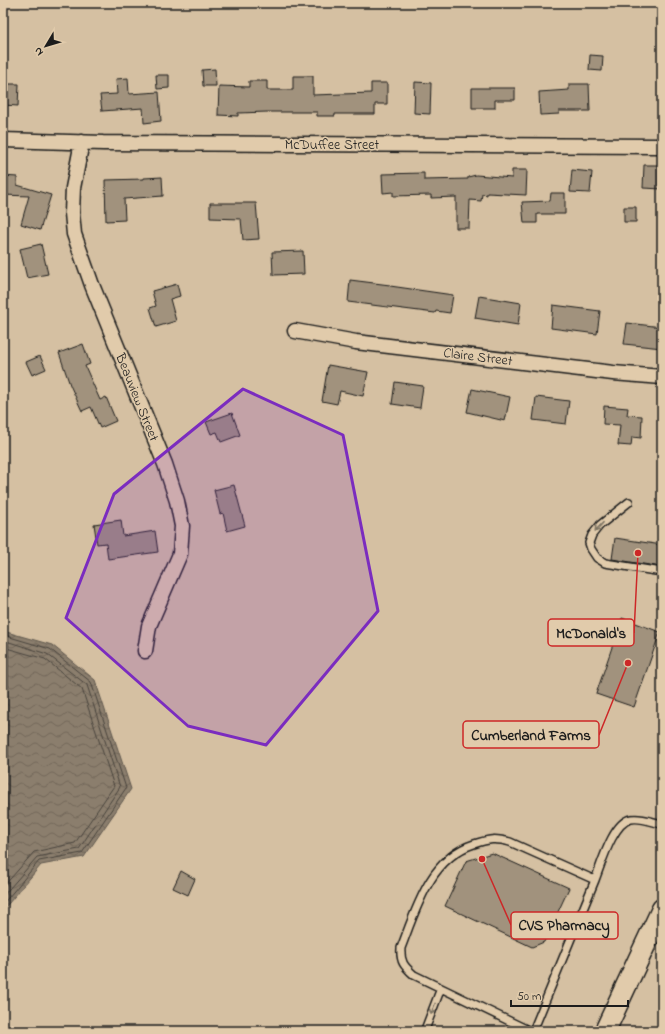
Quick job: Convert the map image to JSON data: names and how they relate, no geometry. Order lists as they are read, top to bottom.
{
  "streets": {
    "street": ["McDuffee Street", "Claire Street", "Beauview Street"]
  },
  "crossings": [
    ["McDuffee Street", "Beauview Street"]
  ],
  "places": ["McDonald's", "Cumberland Farms", "CVS Pharmacy"],
  "scale_bar": "50 m",
  "north": "bottom left"
}
